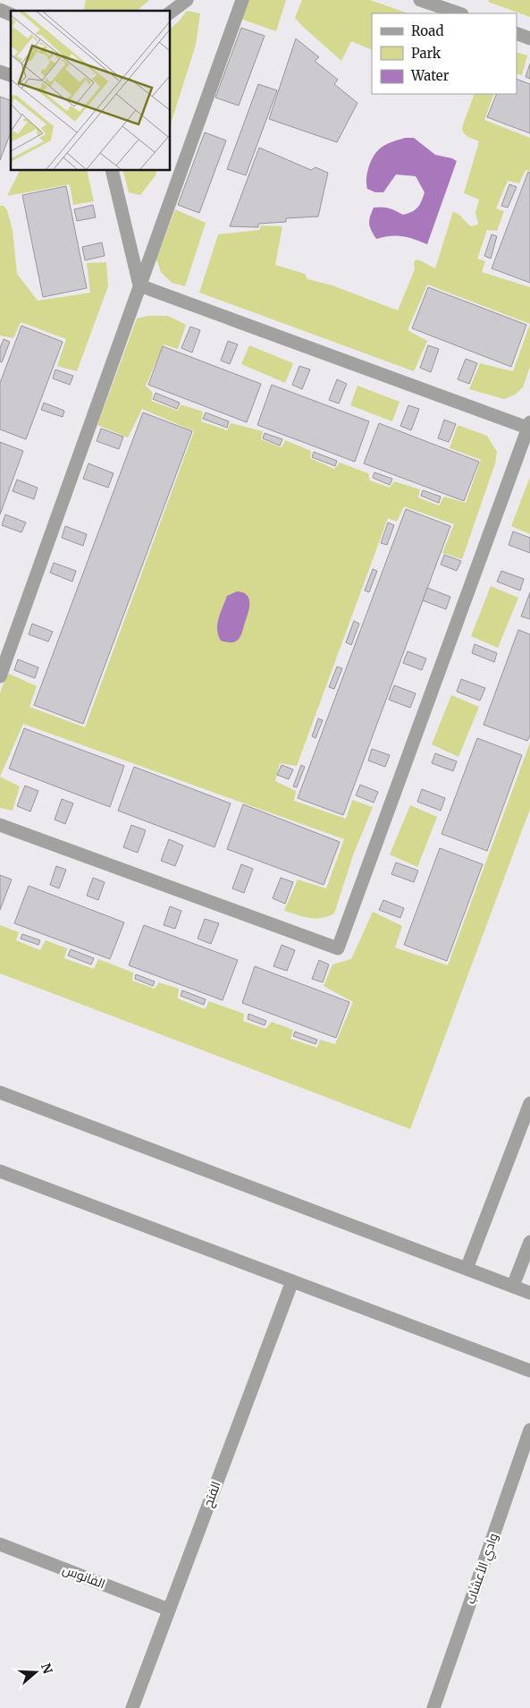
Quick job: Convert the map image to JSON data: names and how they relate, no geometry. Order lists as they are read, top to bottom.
{
  "streets": {
    "street": ["الفتح", "وادي الأعشاب", "الفانوس"]
  },
  "crossings": [
    ["الفتح", "الفانوس"]
  ],
  "legend": ["Road", "Park", "Water"],
  "north": "right"
}
